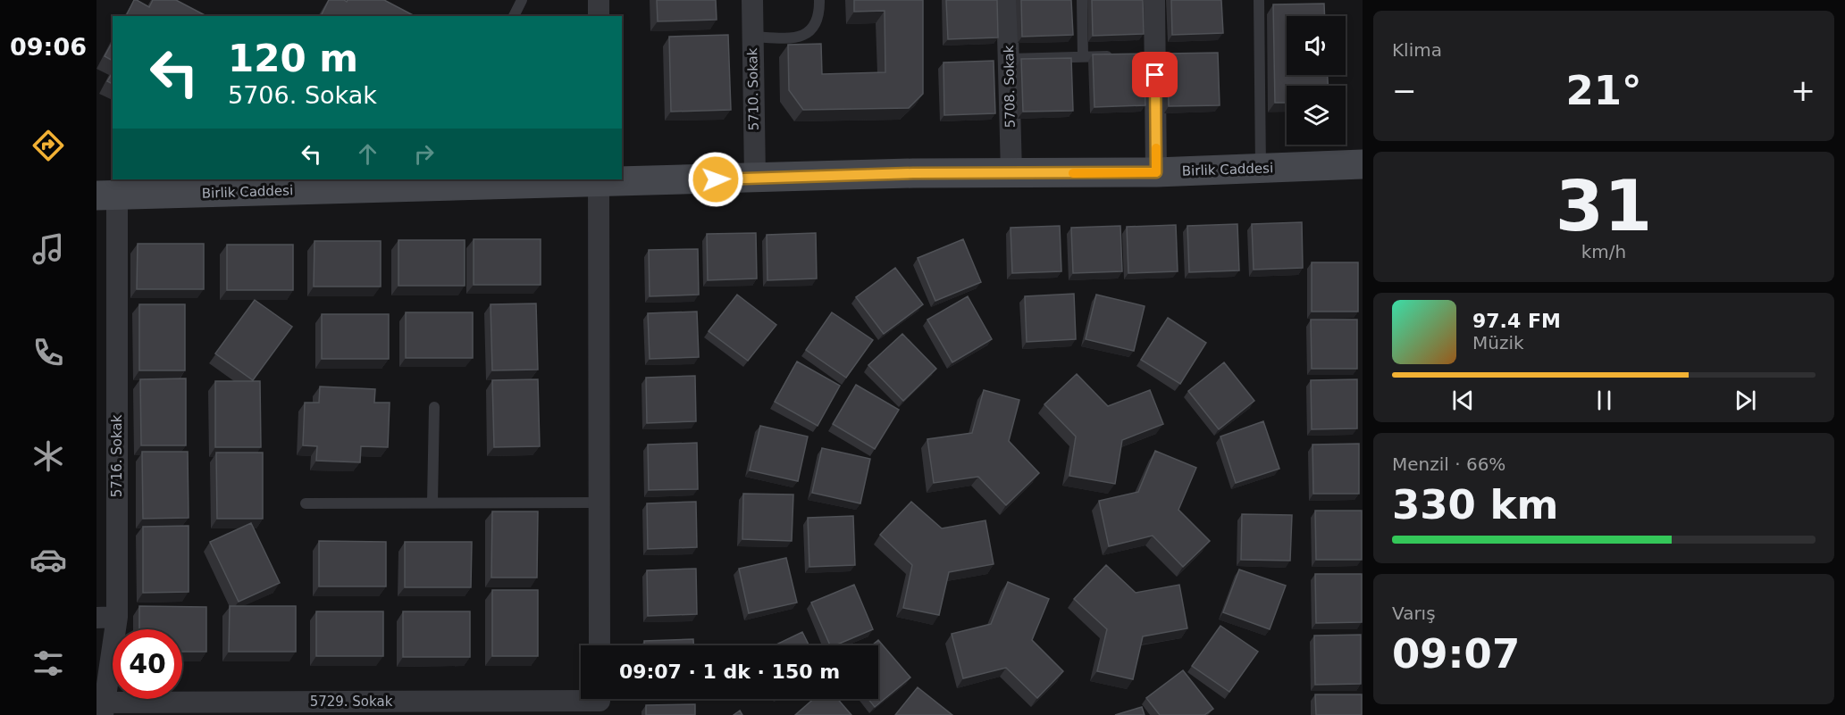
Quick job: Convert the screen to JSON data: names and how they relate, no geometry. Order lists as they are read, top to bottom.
{
  "streets": {
    "street": [
      "5708. Sokak",
      "5710. Sokak",
      "Birlik Caddesi",
      "5716. Sokak",
      "5729. Sokak"
    ]
  },
  "crossings": [
    ["5708. Sokak", "Birlik Caddesi"],
    ["5710. Sokak", "Birlik Caddesi"],
    ["Birlik Caddesi", "5716. Sokak"],
    ["5716. Sokak", "5729. Sokak"]
  ],
  "page": {
    "tabs": "09:06",
    "tile": [
      "Klima",
      ["31", "km/h"],
      ["Menzil · 66%", "330 km"],
      ["Varış", "09:07"]
    ],
    "turn": ["120 m", "5706. Sokak"],
    "heat": ["−", "21°", "+"],
    "song": ["97.4 FM", "Müzik"],
    "limit": "40",
    "trip": "09:07 · 1 dk · 150 m"
  }
}
